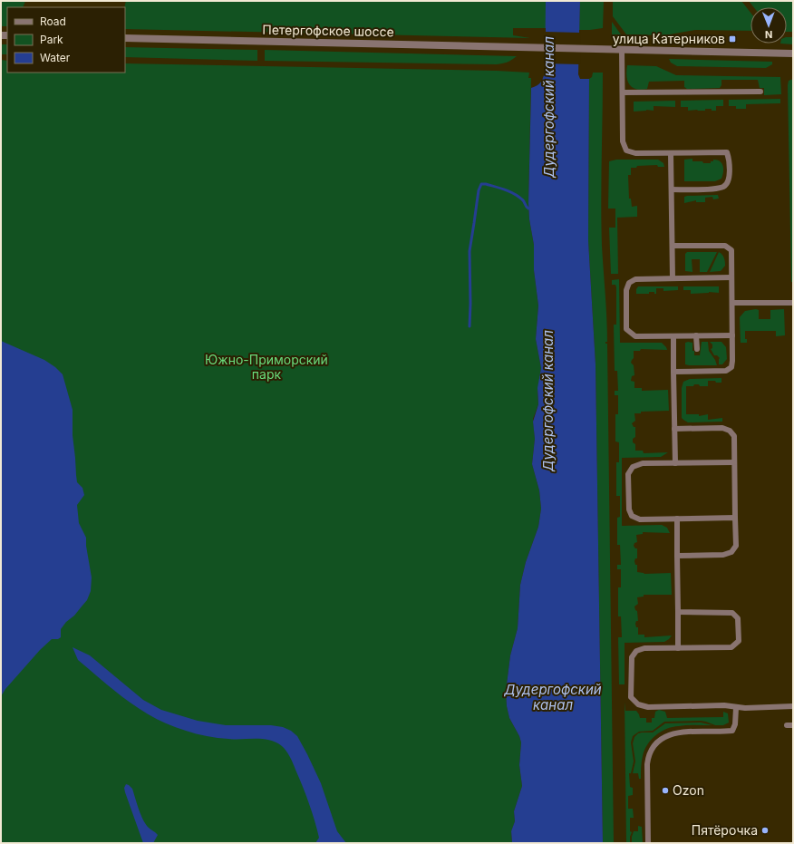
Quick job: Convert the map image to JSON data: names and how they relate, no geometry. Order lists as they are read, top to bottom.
{
  "streets": {
    "street": ["Петергофское шоссе"]
  },
  "water": ["Дудергофский канал"],
  "parks": ["Южно-Приморский парк"],
  "places": {
    "transit": ["улица Катерников"],
    "other": ["Ozon", "Пятёрочка"]
  },
  "legend": ["Road", "Park", "Water"],
  "north": "bottom"
}
